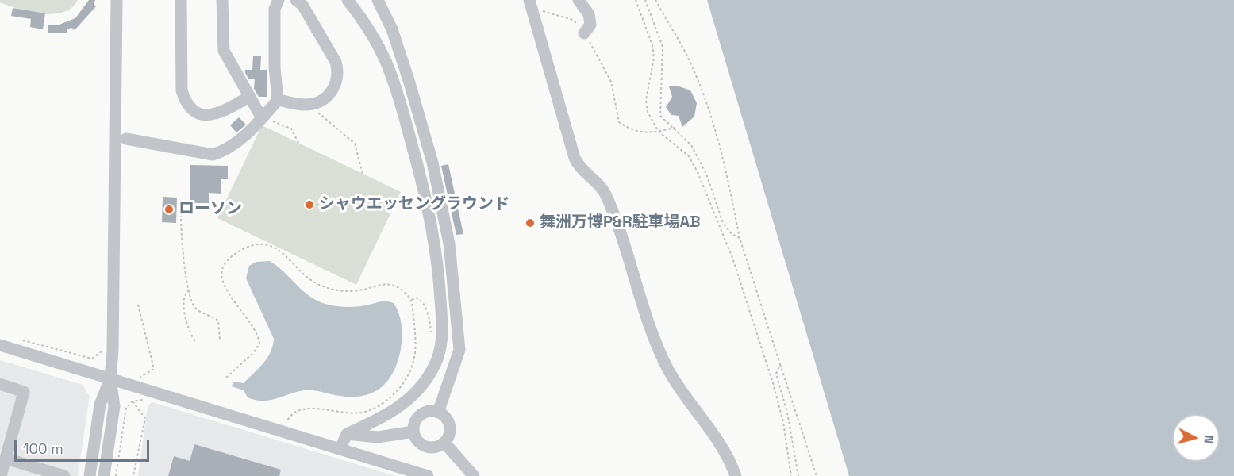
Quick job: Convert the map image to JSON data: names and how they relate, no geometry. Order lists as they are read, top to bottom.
{
  "places": ["シャウエッセングラウンド", "ローソン", "舞洲万博P&R駐車場AB"],
  "scale_bar": "100 m",
  "north": "right"
}
